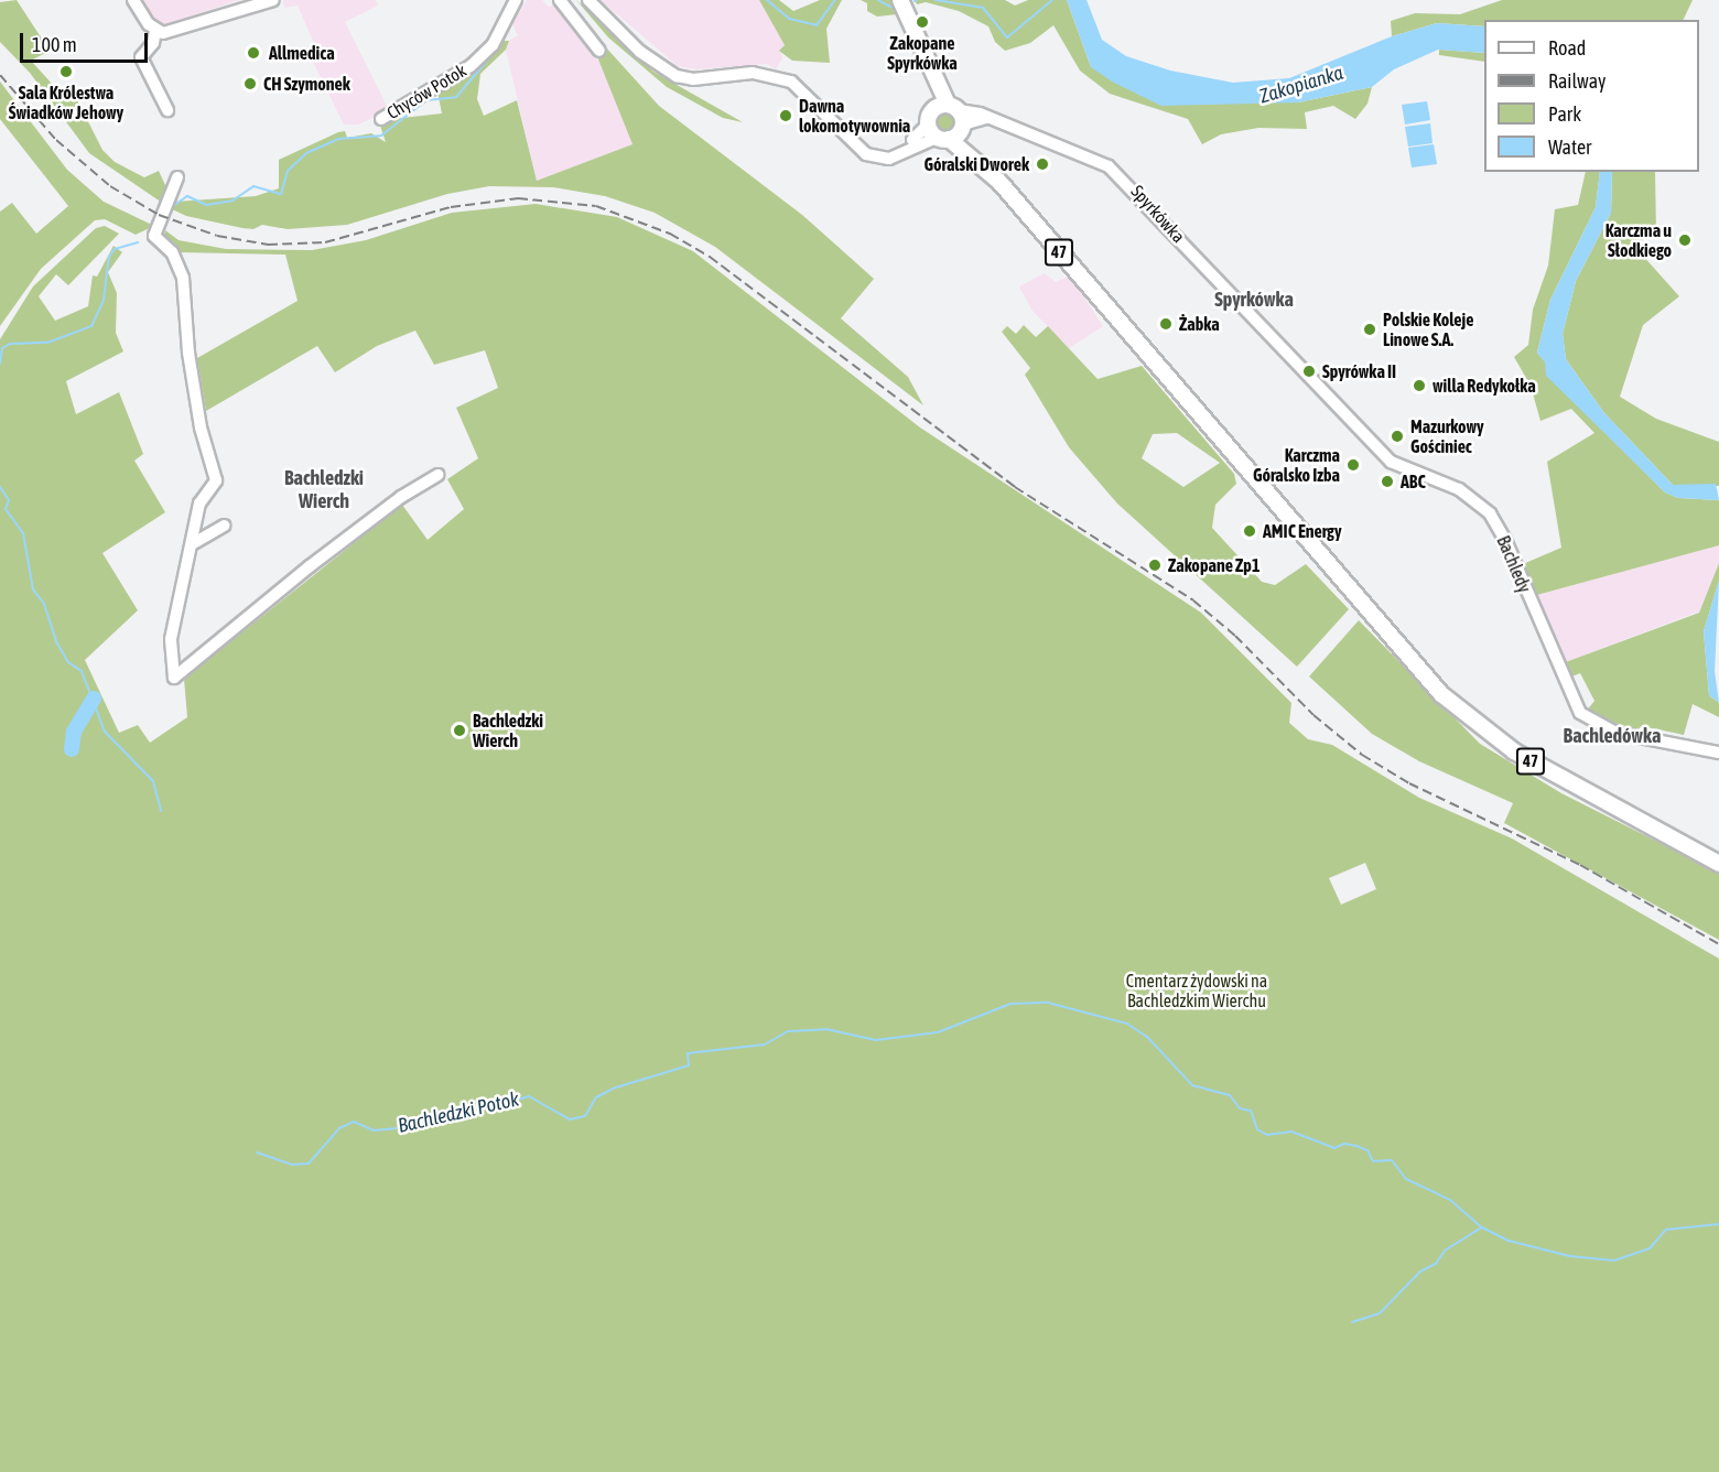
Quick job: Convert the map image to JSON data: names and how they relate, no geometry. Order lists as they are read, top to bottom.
{
  "streets": {
    "main road": ["47"],
    "street": ["Chyców Potok", "Spyrkówka", "Bachledy"]
  },
  "crossings": [
    ["Spyrkówka", "47"],
    ["Spyrkówka", "Bachledy"]
  ],
  "districts": ["Spyrkówka", "Bachledzki Wierch", "Bachledówka"],
  "water": ["Zakopianka", "Bachledzki Potok"],
  "parks": ["Cmentarz żydowski na Bachledzkim Wierchu"],
  "places": [
    "Zakopane Spyrkówka",
    "Allmedica",
    "Sala Królestwa Świadków Jehowy",
    "CH Szymonek",
    "Dawna lokomotywownia",
    "Góralski Dworek",
    "Karczma u Słodkiego",
    "Żabka",
    "Polskie Koleje Linowe S.A.",
    "Spyrówka II",
    "willa Redykołka",
    "Mazurkowy Gościniec",
    "Karczma Góralsko Izba",
    "ABC",
    "AMIC Energy",
    "Zakopane Zp1",
    "Bachledzki Wierch"
  ],
  "legend": [
    "Road",
    "Railway",
    "Park",
    "Water"
  ],
  "scale_bar": "100 m"
}
